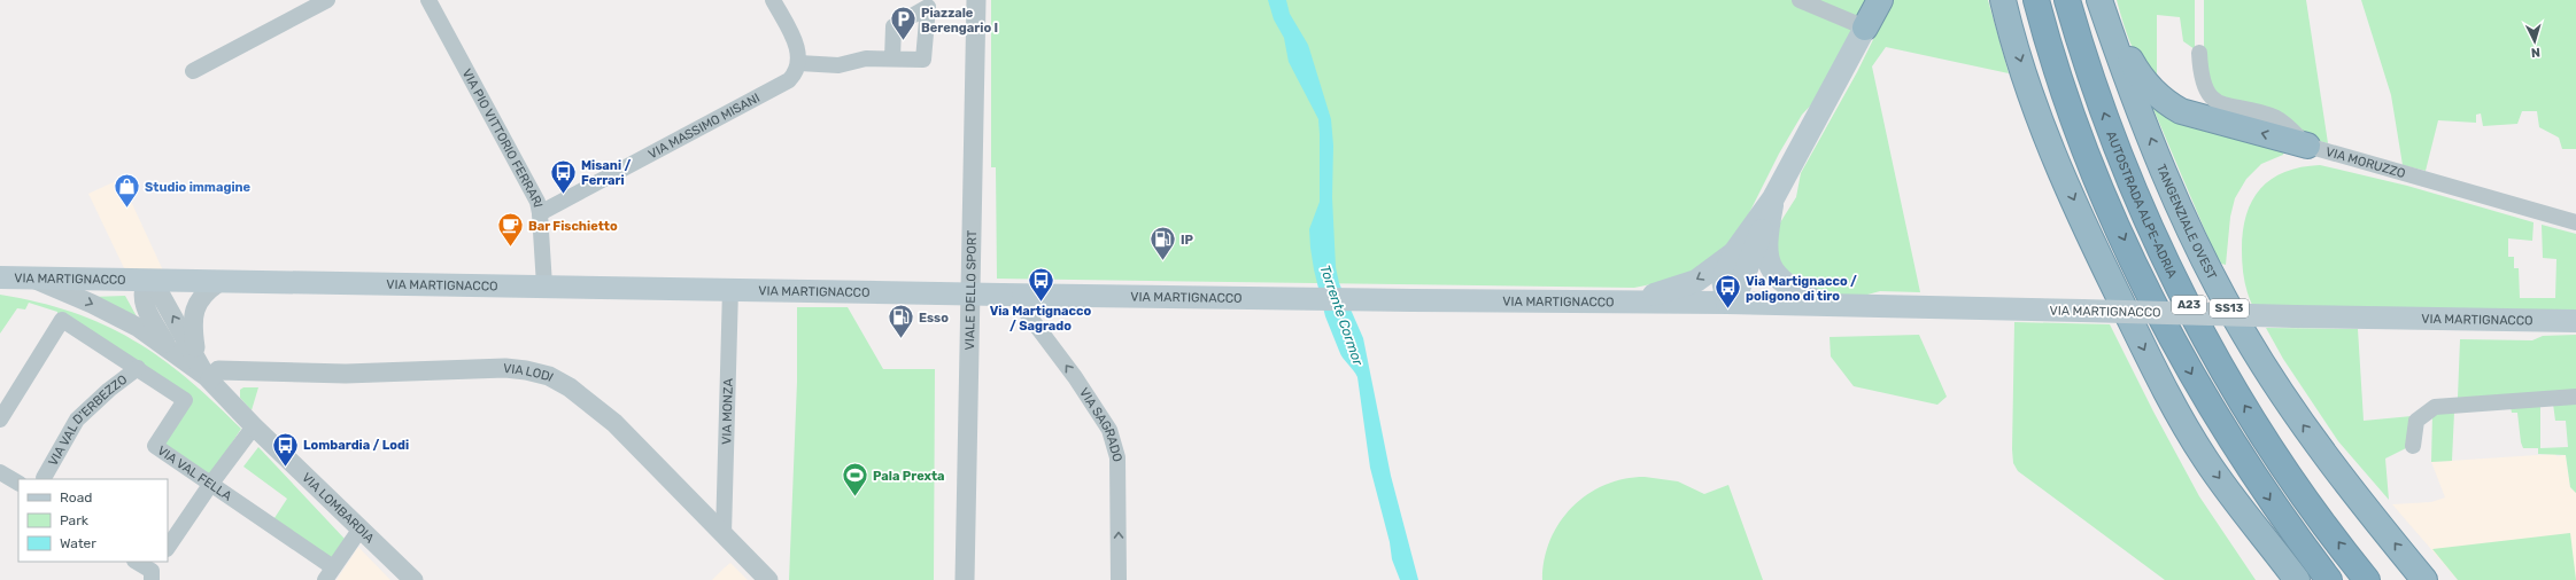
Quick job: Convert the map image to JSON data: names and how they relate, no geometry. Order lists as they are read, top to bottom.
{
  "streets": {
    "highway": [
      "AUTOSTRADA ALPE-ADRIA",
      "TANGENZIALE OVEST",
      "A23",
      "SS13"
    ],
    "main road": ["VIA MARTIGNACCO"],
    "street": [
      "VIA MASSIMO MISANI",
      "VIA PIO VITTORIO FERRARI",
      "VIA MORUZZO",
      "VIALE DELLO SPORT",
      "VIA LODI",
      "VIA MONZA",
      "VIA VAL D'ERBEZZO",
      "VIA SAGRADO",
      "VIA VAL FELLA",
      "VIA LOMBARDIA"
    ]
  },
  "crossings": [
    ["VIA MASSIMO MISANI", "VIA PIO VITTORIO FERRARI"],
    ["VIA PIO VITTORIO FERRARI", "VIA MARTIGNACCO"],
    ["VIA MARTIGNACCO", "VIA MONZA"],
    ["VIA MARTIGNACCO", "VIA SAGRADO"],
    ["VIA MARTIGNACCO", "VIA LOMBARDIA"],
    ["VIA LODI", "VIA MONZA"],
    ["VIA LODI", "VIA LOMBARDIA"],
    ["VIA VAL D'ERBEZZO", "VIA VAL FELLA"]
  ],
  "one_way": ["VIA SAGRADO"],
  "water": ["Torrente Cormor"],
  "places": {
    "parking": ["Piazzale Berengario I"],
    "bus stop": [
      "Misani / Ferrari",
      "Via Martignacco / Sagrado",
      "Via Martignacco / poligono di tiro",
      "Lombardia / Lodi"
    ],
    "shop": ["Studio immagine"],
    "cafe": ["Bar Fischietto"],
    "fuel station": ["IP", "Esso"],
    "sports": ["Pala Prexta"]
  },
  "legend": ["Road", "Park", "Water"],
  "north": "bottom"
}
